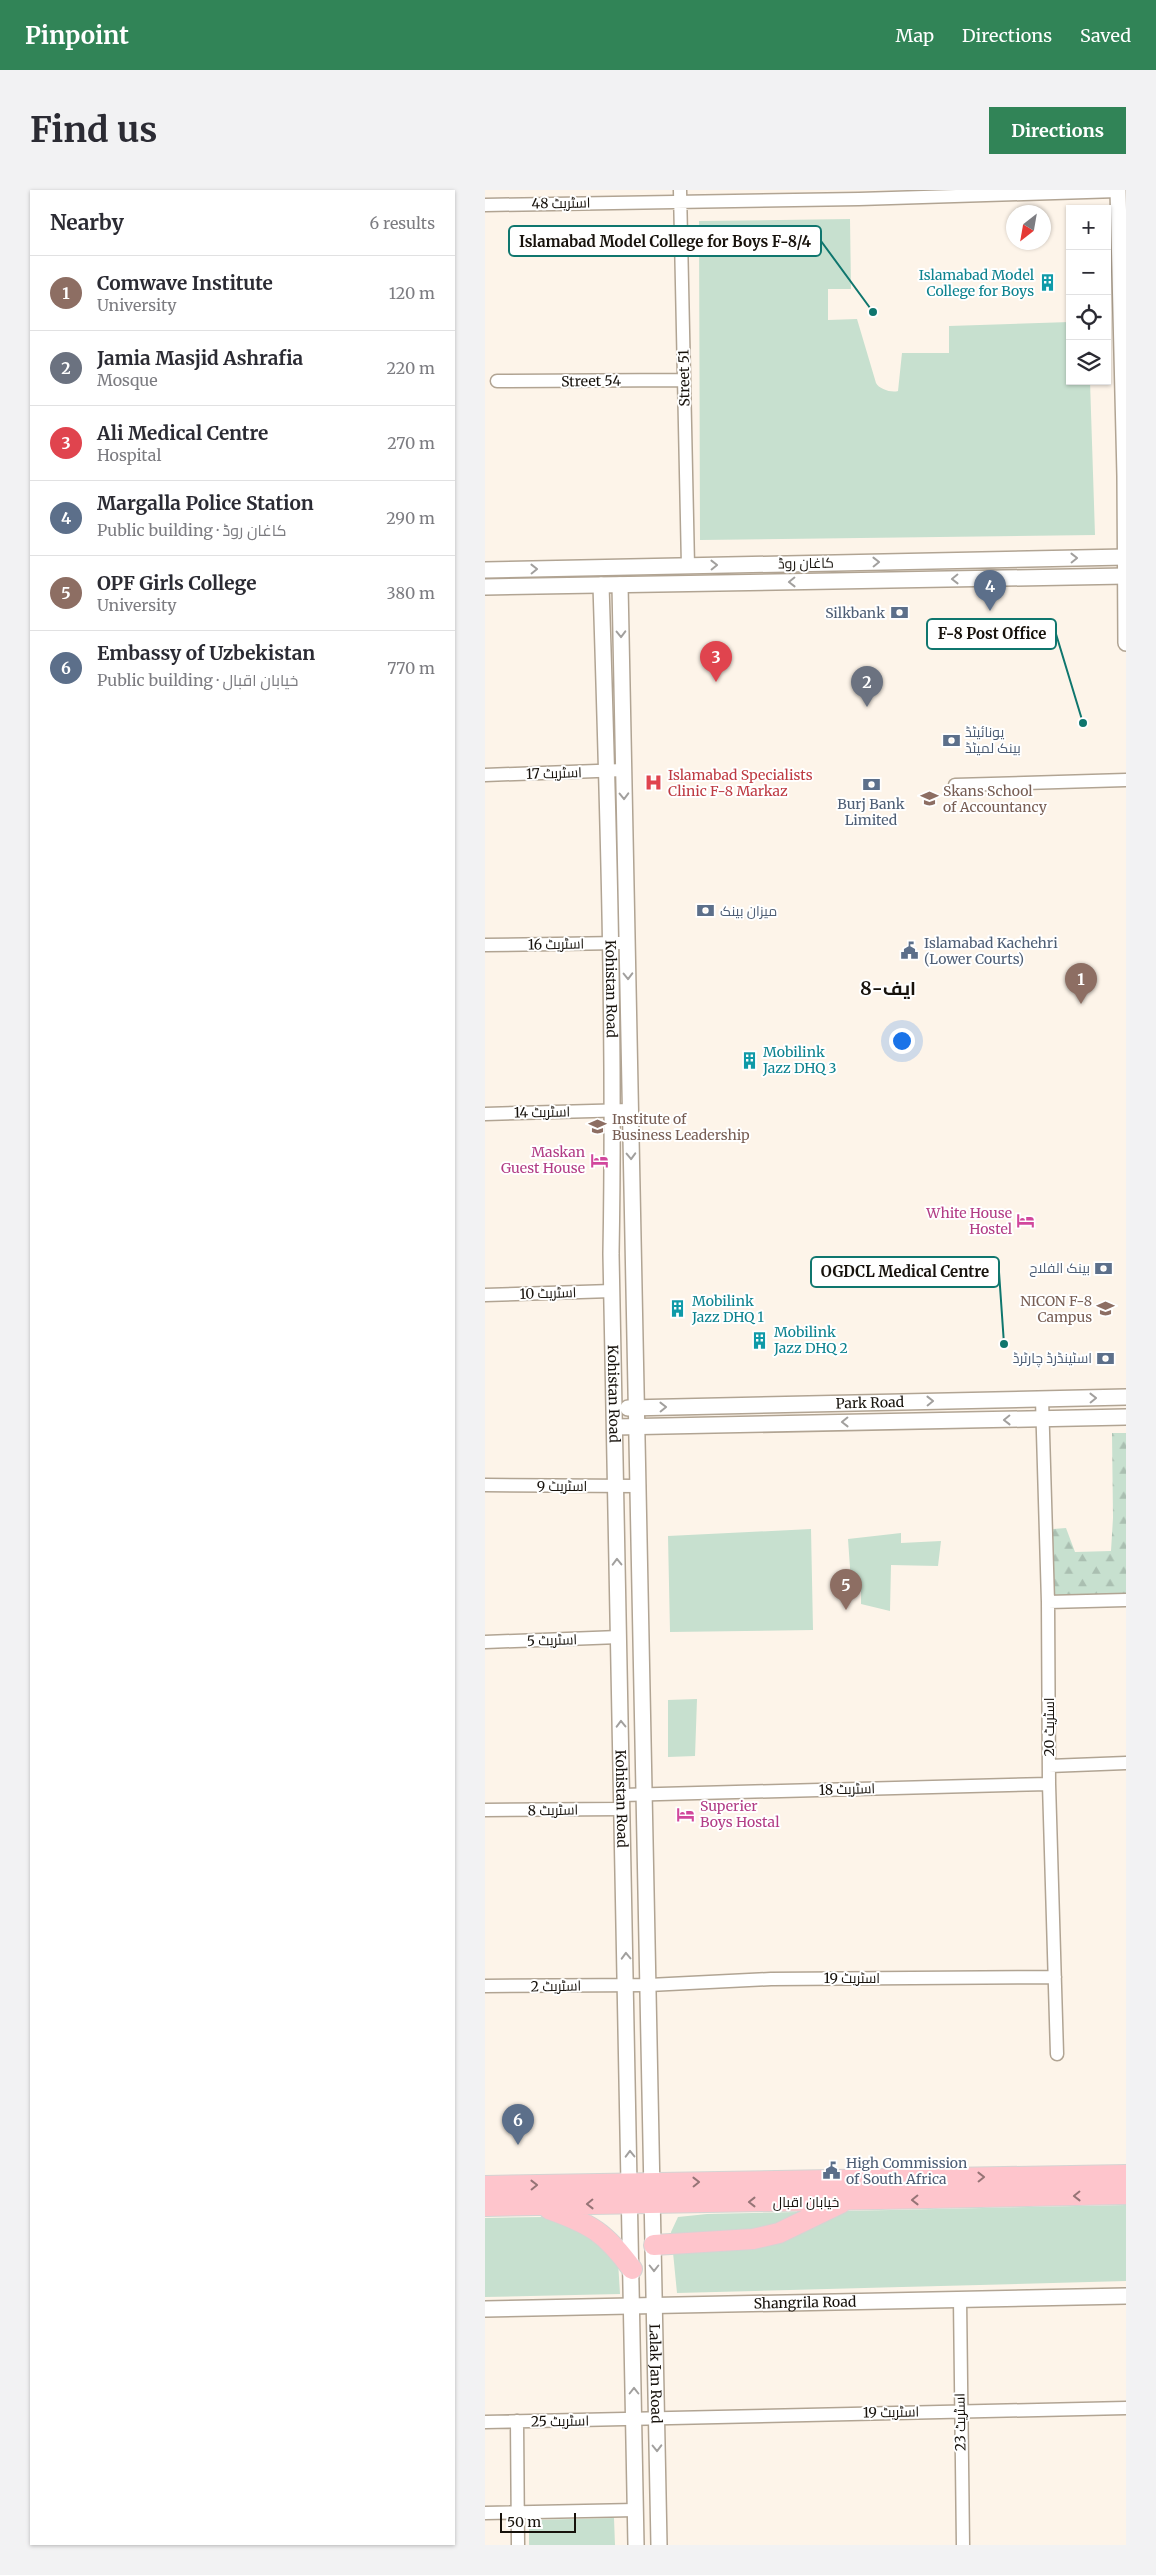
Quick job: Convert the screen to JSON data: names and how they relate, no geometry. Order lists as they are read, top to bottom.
{
  "streets": {
    "main road": ["خیابان اقبال"],
    "street": [
      "اسٹریٹ 48",
      "Street 51",
      "Street 54",
      "کاغان روڈ",
      "اسٹریٹ 17",
      "اسٹریٹ 16",
      "Kohistan Road",
      "اسٹریٹ 14",
      "اسٹریٹ 10",
      "Park Road",
      "اسٹریٹ 9",
      "اسٹریٹ 5",
      "اسٹریٹ 20",
      "اسٹریٹ 18",
      "اسٹریٹ 8",
      "اسٹریٹ 19",
      "اسٹریٹ 2",
      "Shangrila Road",
      "Lalak Jan Road",
      "اسٹریٹ 25",
      "اسٹریٹ 23"
    ]
  },
  "crossings": [
    ["اسٹریٹ 48", "Street 51"],
    ["Street 51", "Street 54"],
    ["Street 51", "کاغان روڈ"],
    ["کاغان روڈ", "Kohistan Road"],
    ["اسٹریٹ 17", "Kohistan Road"],
    ["اسٹریٹ 16", "Kohistan Road"],
    ["Kohistan Road", "اسٹریٹ 14"],
    ["Kohistan Road", "اسٹریٹ 10"],
    ["Kohistan Road", "Park Road"],
    ["Kohistan Road", "اسٹریٹ 9"],
    ["Kohistan Road", "اسٹریٹ 5"],
    ["Kohistan Road", "اسٹریٹ 18"],
    ["Kohistan Road", "اسٹریٹ 8"],
    ["Kohistan Road", "اسٹریٹ 19"],
    ["Kohistan Road", "اسٹریٹ 2"],
    ["Kohistan Road", "خیابان اقبال"],
    ["Kohistan Road", "Lalak Jan Road"],
    ["Park Road", "اسٹریٹ 20"],
    ["اسٹریٹ 20", "اسٹریٹ 18"],
    ["اسٹریٹ 20", "اسٹریٹ 19"],
    ["اسٹریٹ 18", "اسٹریٹ 8"],
    ["اسٹریٹ 19", "اسٹریٹ 2"],
    ["اسٹریٹ 19", "Lalak Jan Road"],
    ["اسٹریٹ 19", "اسٹریٹ 25"],
    ["اسٹریٹ 19", "اسٹریٹ 23"],
    ["خیابان اقبال", "Lalak Jan Road"],
    ["Shangrila Road", "Lalak Jan Road"],
    ["Shangrila Road", "اسٹریٹ 23"],
    ["Lalak Jan Road", "اسٹریٹ 25"]
  ],
  "districts": ["ایف-8"],
  "places": {
    "building": [
      "Islamabad Model College for Boys",
      "Mobilink Jazz DHQ 3",
      "Mobilink Jazz DHQ 1",
      "Mobilink Jazz DHQ 2"
    ],
    "other": ["Islamabad Model College for Boys F-8/4", "F-8 Post Office", "OGDCL Medical Centre"],
    "bank": [
      "Silkbank",
      "یونائیٹڈ بینک لمیٹڈ",
      "Burj Bank Limited",
      "میزان بینک",
      "بینک الفلاح",
      "اسٹینڈرڈ چارٹرڈ"
    ],
    "hospital": ["Islamabad Specialists Clinic F-8 Markaz"],
    "school or university": ["Skans School of Accountancy", "Institute of Business Leadership", "NICON F-8 Campus"],
    "public building": ["Islamabad Kachehri (Lower Courts)", "High Commission of South Africa"],
    "hotel": ["Maskan Guest House", "White House Hostel", "Superier Boys Hostal"]
  },
  "scale_bar": "50 m",
  "north": "bottom left",
  "page": {
    "header": "Pinpoint",
    "nav": ["Map", "Directions", "Saved"],
    "buttons": "Directions",
    "title": "Find us",
    "heading": ["Nearby", "6 results"],
    "map_buttons": ["+", "−"],
    "list": [
      {
        "mark": "1",
        "name": "Comwave Institute",
        "note": "University",
        "value": "120 m"
      },
      {
        "mark": "2",
        "name": "Jamia Masjid Ashrafia",
        "note": "Mosque",
        "value": "220 m"
      },
      {
        "mark": "3",
        "name": "Ali Medical Centre",
        "note": "Hospital",
        "value": "270 m"
      },
      {
        "mark": "4",
        "name": "Margalla Police Station",
        "note": "Public building · کاغان روڈ",
        "value": "290 m"
      },
      {
        "mark": "5",
        "name": "OPF Girls College",
        "note": "University",
        "value": "380 m"
      },
      {
        "mark": "6",
        "name": "Embassy of Uzbekistan",
        "note": "Public building · خیابان اقبال",
        "value": "770 m"
      }
    ],
    "pins": [
      "4",
      "3",
      "2",
      "1",
      "5",
      "6"
    ],
    "scale": "50 m"
  }
}
